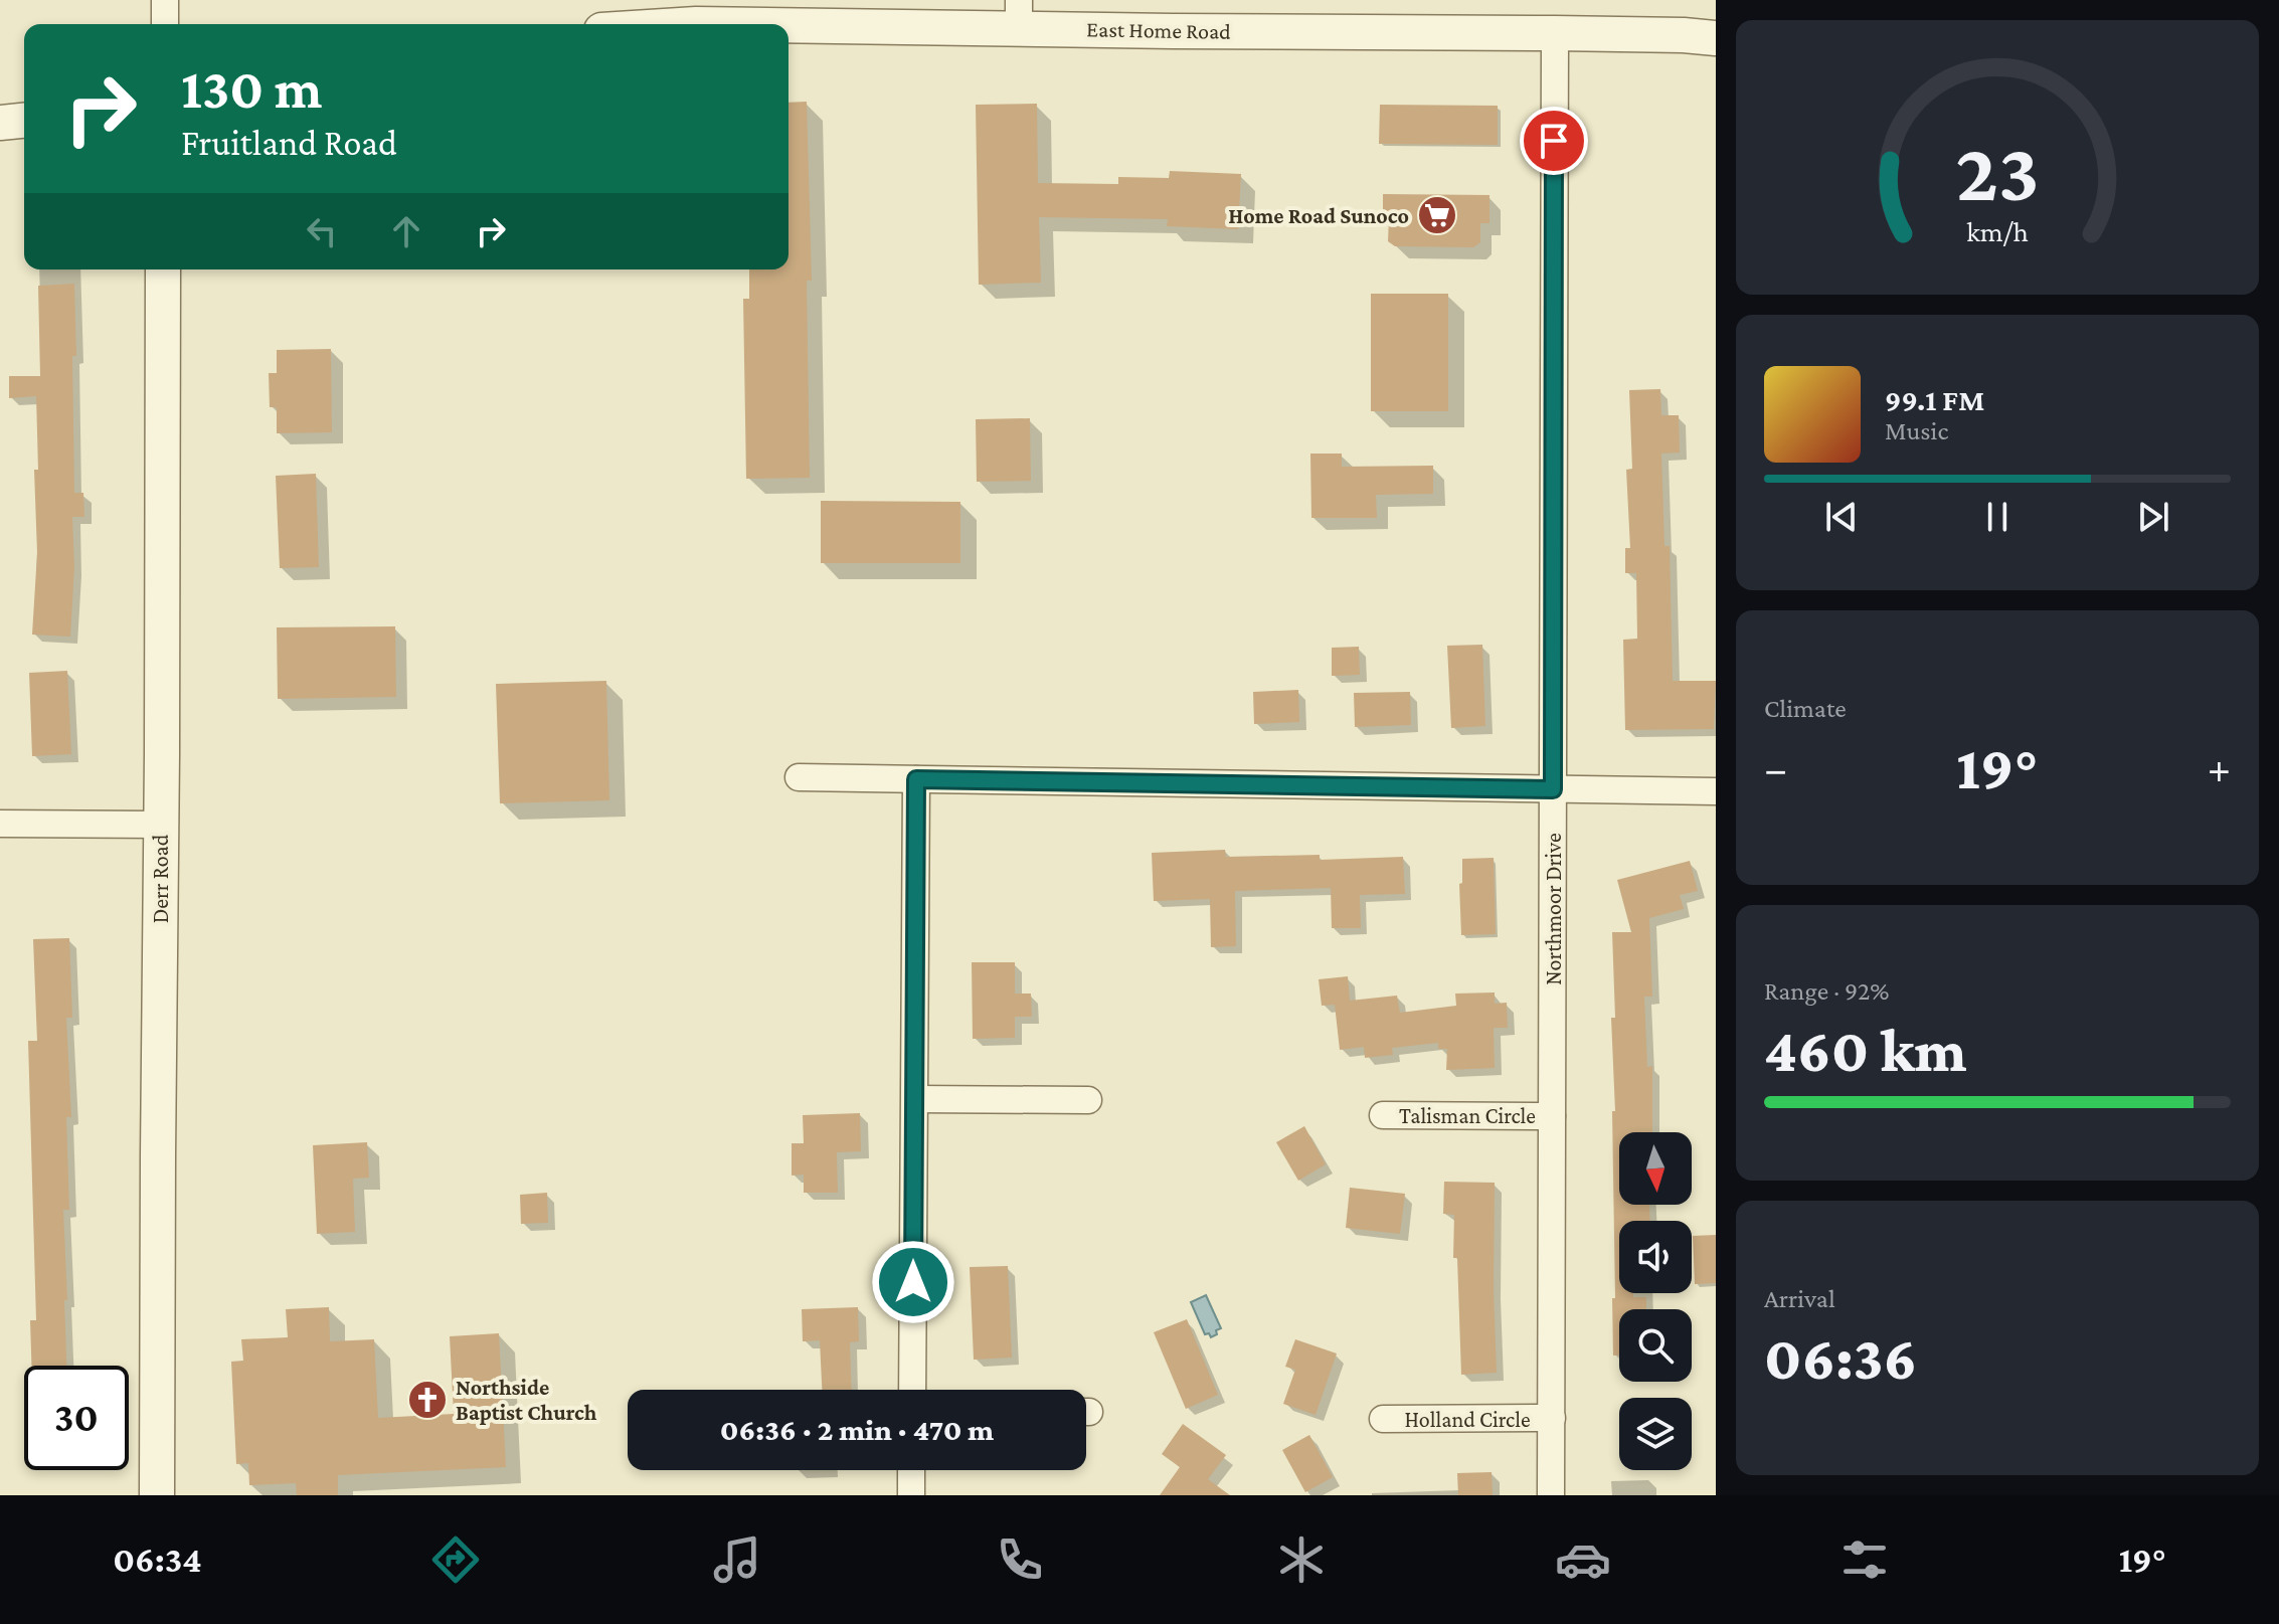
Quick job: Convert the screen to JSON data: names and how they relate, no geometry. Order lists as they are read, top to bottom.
{
  "streets": {
    "street": [
      "East Home Road",
      "Derr Road",
      "Northmoor Drive",
      "Talisman Circle",
      "Holland Circle"
    ]
  },
  "crossings": [
    ["East Home Road", "Northmoor Drive"],
    ["Northmoor Drive", "Talisman Circle"],
    ["Northmoor Drive", "Holland Circle"]
  ],
  "places": {
    "supermarket": ["Home Road Sunoco"],
    "church": ["Northside Baptist Church"]
  },
  "north": "bottom",
  "page": {
    "turn": ["130 m", "Fruitland Road"],
    "song": ["99.1 FM", "Music"],
    "tile": [
      "Climate",
      ["Range · 92%", "460 km"],
      ["Arrival", "06:36"]
    ],
    "heat": ["−", "19°", "+"],
    "limit": "30",
    "trip": "06:36 · 2 min · 470 m",
    "tabs": ["06:34", "19°"],
    "gauge": ["23", "km/h"]
  }
}
